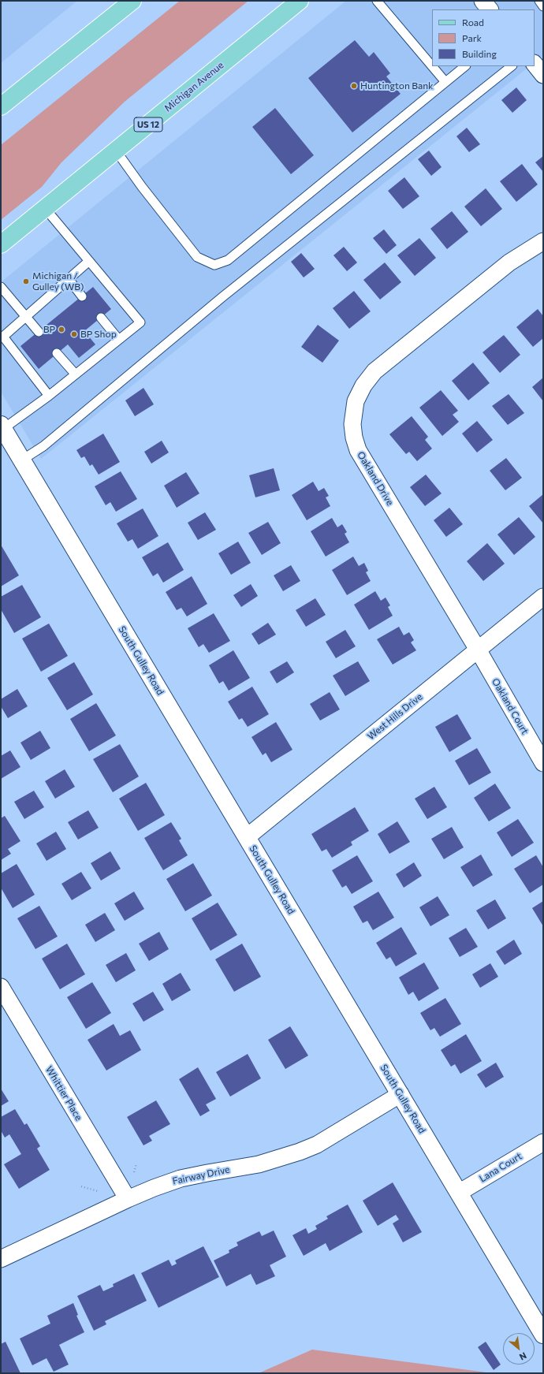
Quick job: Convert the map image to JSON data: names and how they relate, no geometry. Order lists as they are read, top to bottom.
{
  "streets": {
    "main road": ["Michigan Avenue", "US 12"],
    "street": [
      "Oakland Drive",
      "South Gulley Road",
      "Oakland Court",
      "West Hills Drive",
      "Whittier Place",
      "Lana Court",
      "Fairway Drive"
    ]
  },
  "crossings": [
    ["Oakland Drive", "Oakland Court"],
    ["Oakland Drive", "West Hills Drive"],
    ["South Gulley Road", "West Hills Drive"],
    ["South Gulley Road", "Lana Court"],
    ["South Gulley Road", "Fairway Drive"],
    ["Oakland Court", "West Hills Drive"],
    ["Whittier Place", "Fairway Drive"]
  ],
  "places": [
    "Huntington Bank",
    "Michigan / Gulley (WB)",
    "BP",
    "BP Shop"
  ],
  "legend": ["Road", "Park", "Building"],
  "north": "bottom right"
}
